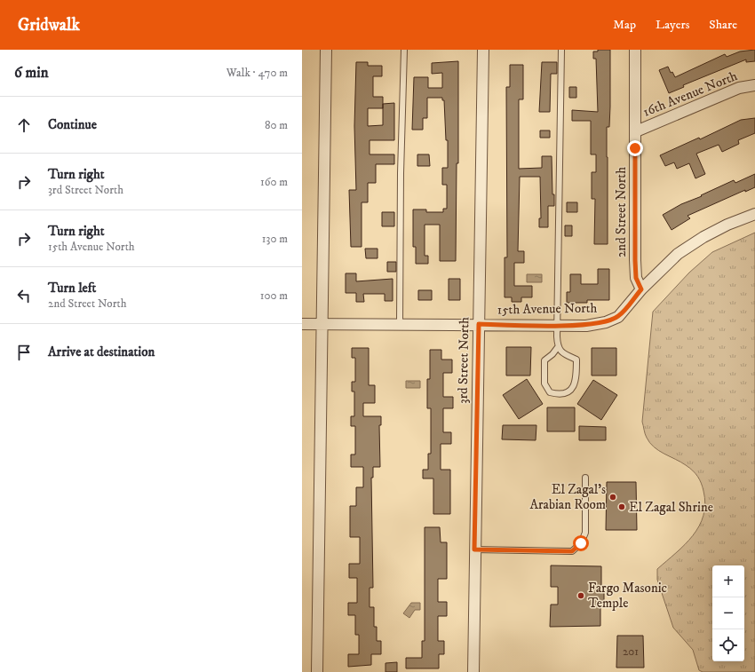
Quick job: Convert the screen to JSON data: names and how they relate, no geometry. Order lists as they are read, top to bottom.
{
  "streets": {
    "street": [
      "16th Avenue North",
      "2nd Street North",
      "15th Avenue North",
      "3rd Street North"
    ]
  },
  "crossings": [
    ["16th Avenue North", "2nd Street North"],
    ["2nd Street North", "15th Avenue North"],
    ["15th Avenue North", "3rd Street North"]
  ],
  "places": ["El Zagal's Arabian Room", "El Zagal Shrine", "Fargo Masonic Temple"],
  "house_numbers": ["201"],
  "page": {
    "header": "Gridwalk",
    "nav": ["Map", "Layers", "Share"],
    "heading": ["6 min", "Walk · 470 m"],
    "list": [
      ["Continue", "80 m"],
      ["Turn right", "3rd Street North", "160 m"],
      ["Turn right", "15th Avenue North", "130 m"],
      ["Turn left", "2nd Street North", "100 m"],
      "Arrive at destination"
    ],
    "map_buttons": ["+", "−"]
  }
}
